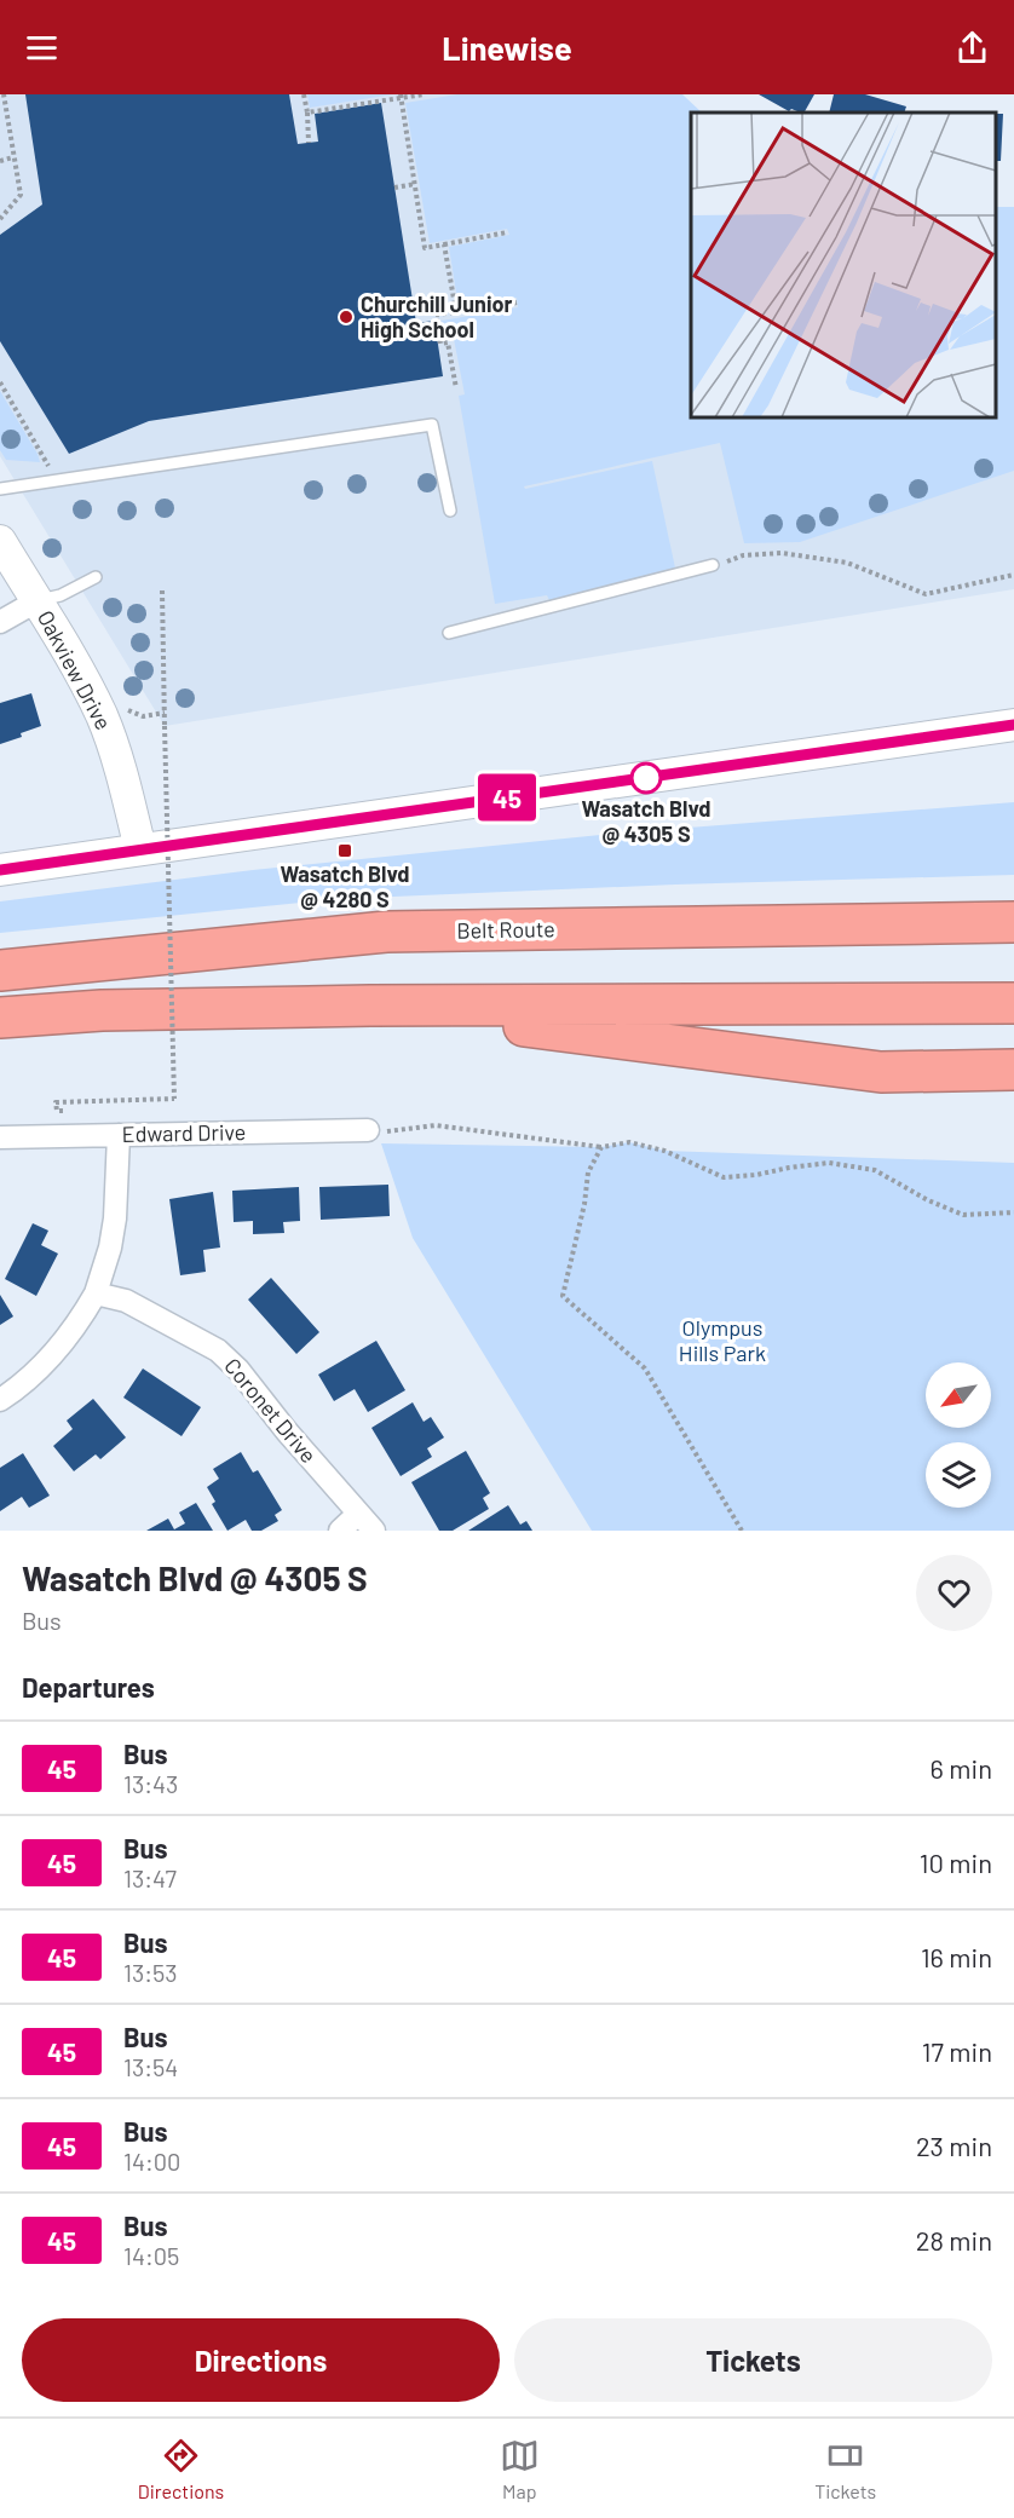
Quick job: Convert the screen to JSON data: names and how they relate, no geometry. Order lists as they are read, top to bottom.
{
  "streets": {
    "highway": ["Belt Route"],
    "main road": ["Oakview Drive"],
    "street": ["Edward Drive", "Coronet Drive"]
  },
  "parks": ["Olympus Hills Park"],
  "places": {
    "other": ["Churchill Junior High School", "Wasatch Blvd @ 4305 S"],
    "transit": ["Wasatch Blvd @ 4280 S"]
  },
  "lines": ["bus line 45"],
  "north": "bottom left",
  "page": {
    "header": "Linewise",
    "on_map": "45",
    "heading": [
      ["Wasatch Blvd @ 4305 S", "Bus"],
      "Departures"
    ],
    "list": [
      {
        "mark": "45",
        "name": "Bus",
        "note": "13:43",
        "value": "6 min"
      },
      {
        "mark": "45",
        "name": "Bus",
        "note": "13:47",
        "value": "10 min"
      },
      {
        "mark": "45",
        "name": "Bus",
        "note": "13:53",
        "value": "16 min"
      },
      {
        "mark": "45",
        "name": "Bus",
        "note": "13:54",
        "value": "17 min"
      },
      {
        "mark": "45",
        "name": "Bus",
        "note": "14:00",
        "value": "23 min"
      },
      {
        "mark": "45",
        "name": "Bus",
        "note": "14:05",
        "value": "28 min"
      }
    ],
    "buttons": ["Directions", "Tickets"],
    "tabs": ["Directions", "Map", "Tickets"]
  }
}
